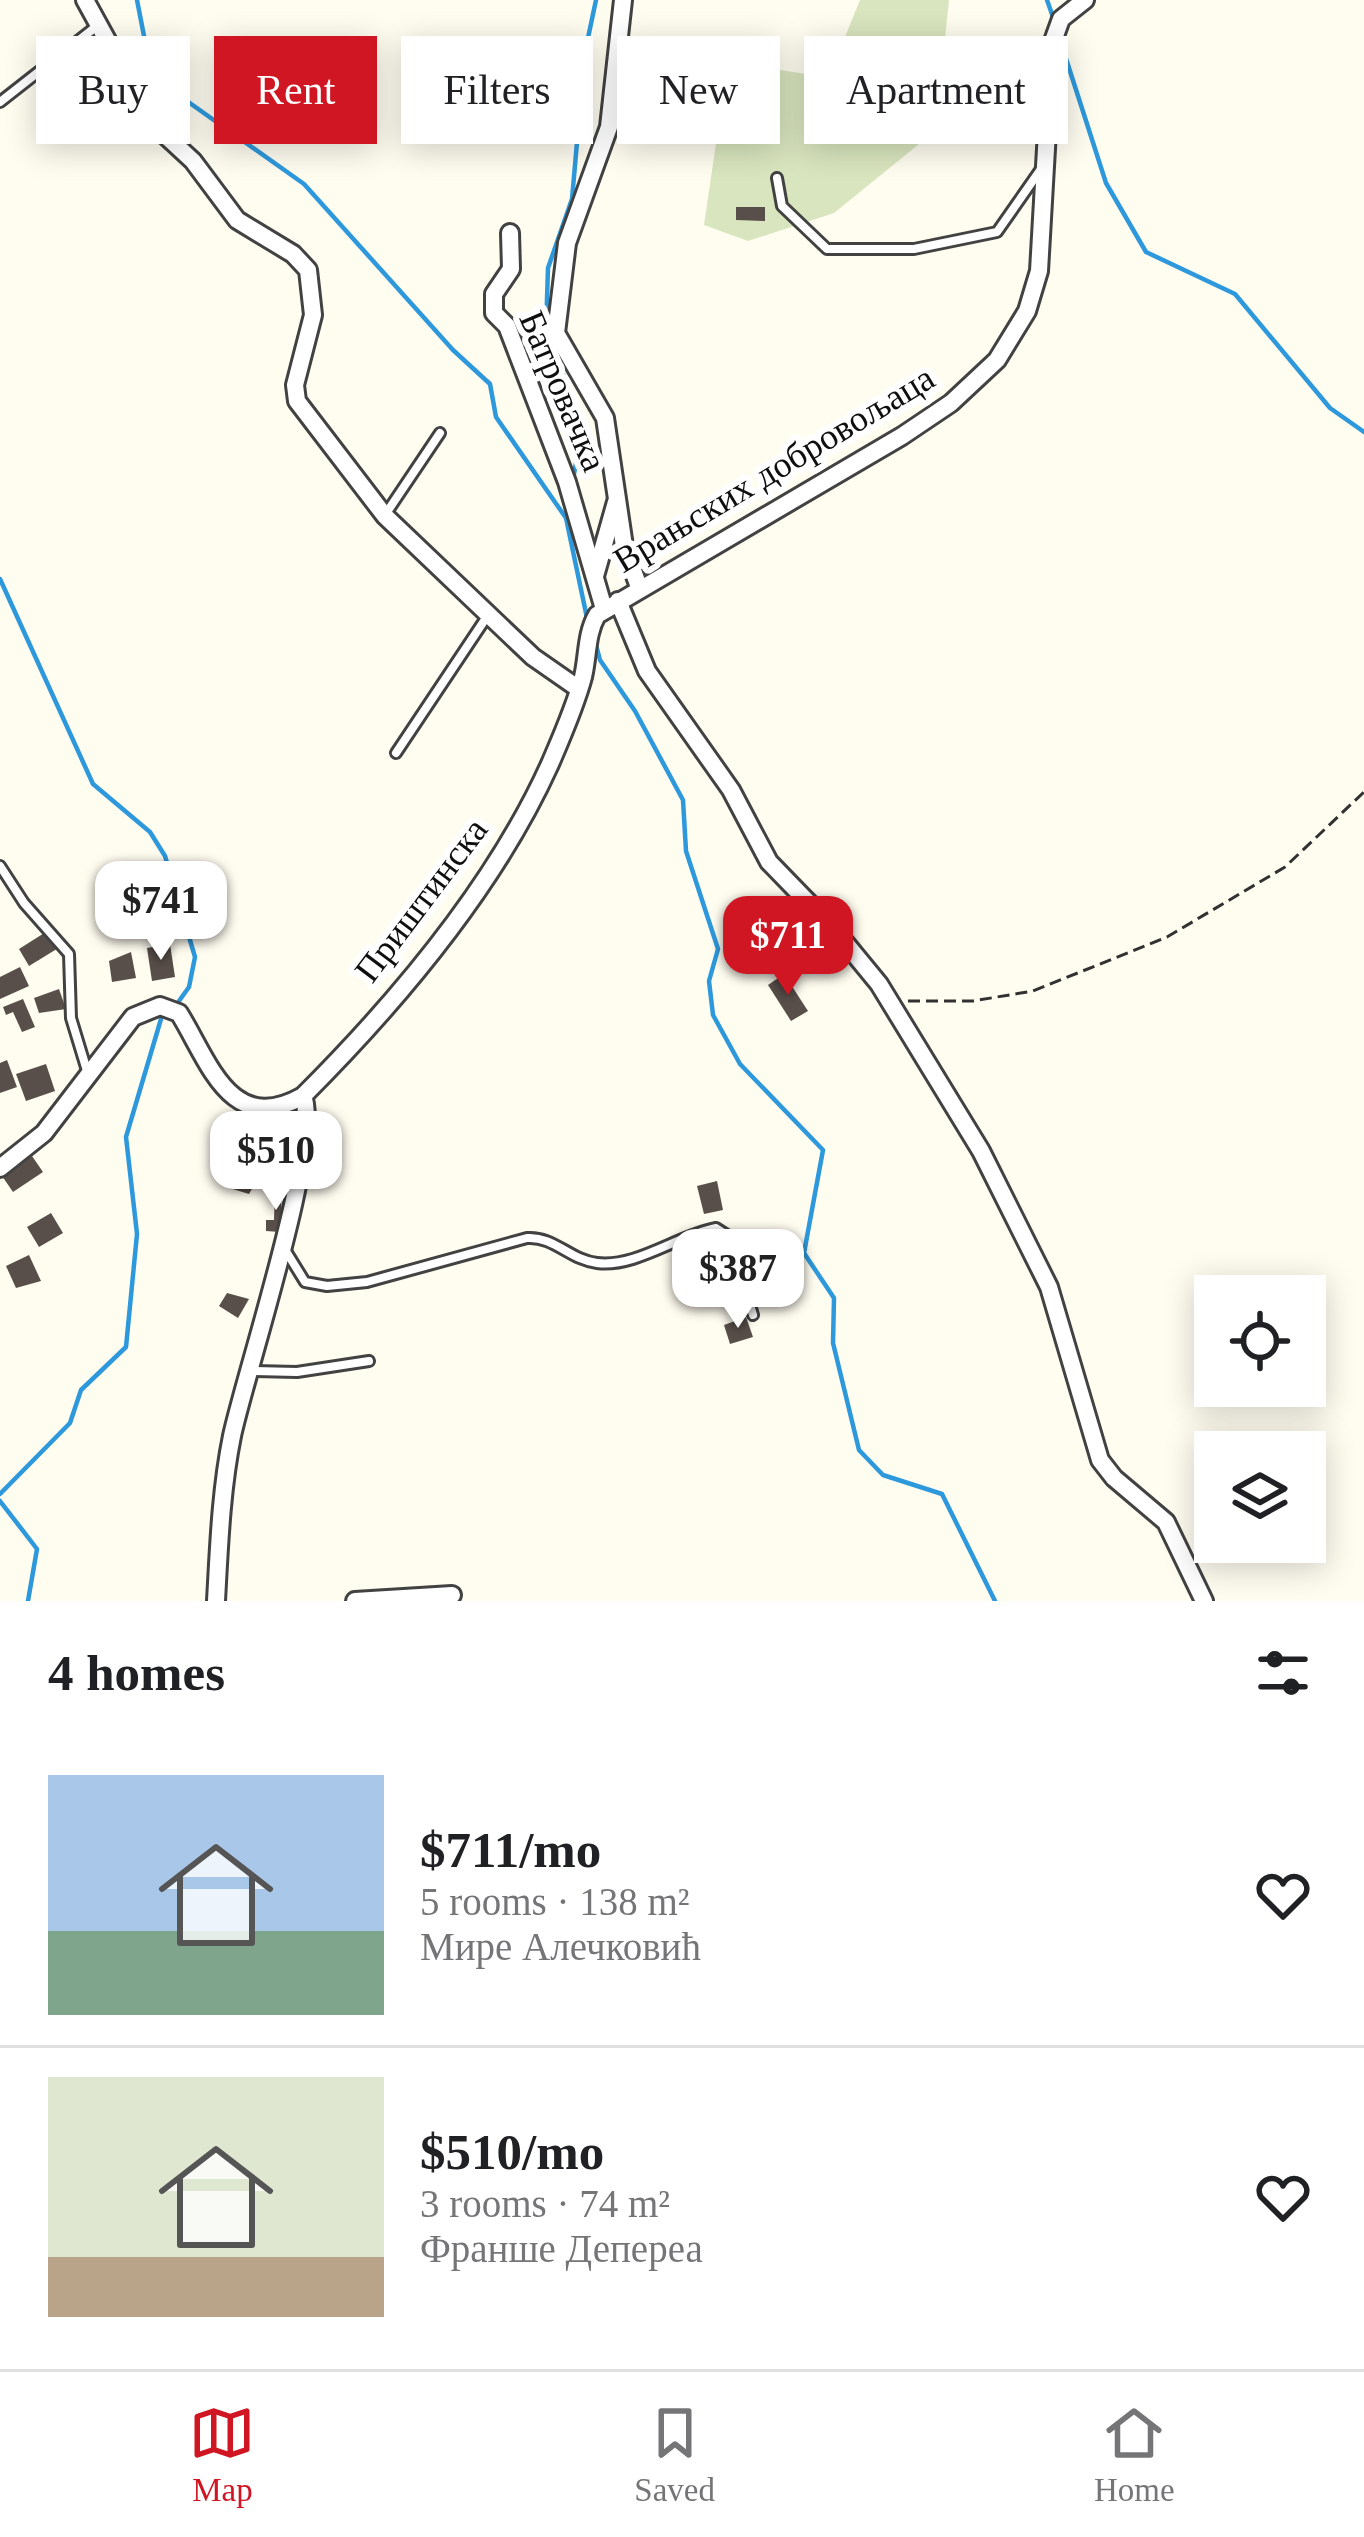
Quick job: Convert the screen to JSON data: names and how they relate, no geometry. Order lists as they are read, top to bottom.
{
  "streets": {
    "street": ["Батровачка", "Врањских добровољаца", "Приштинска"]
  },
  "crossings": [
    ["Батровачка", "Врањских добровољаца"],
    ["Батровачка", "Приштинска"],
    ["Врањских добровољаца", "Приштинска"]
  ],
  "page": {
    "chip": [
      "Buy",
      "Rent",
      "Filters",
      "New",
      "Apartment"
    ],
    "price": [
      "$741",
      "$711",
      "$510",
      "$387"
    ],
    "heading": "4 homes",
    "list": [
      {
        "name": "$711/mo",
        "note": "5 rooms · 138 m² · Мире Алечковић"
      },
      {
        "name": "$510/mo",
        "note": "3 rooms · 74 m² · Франше Депереа"
      }
    ],
    "tabs": ["Map", "Saved", "Home"]
  }
}
